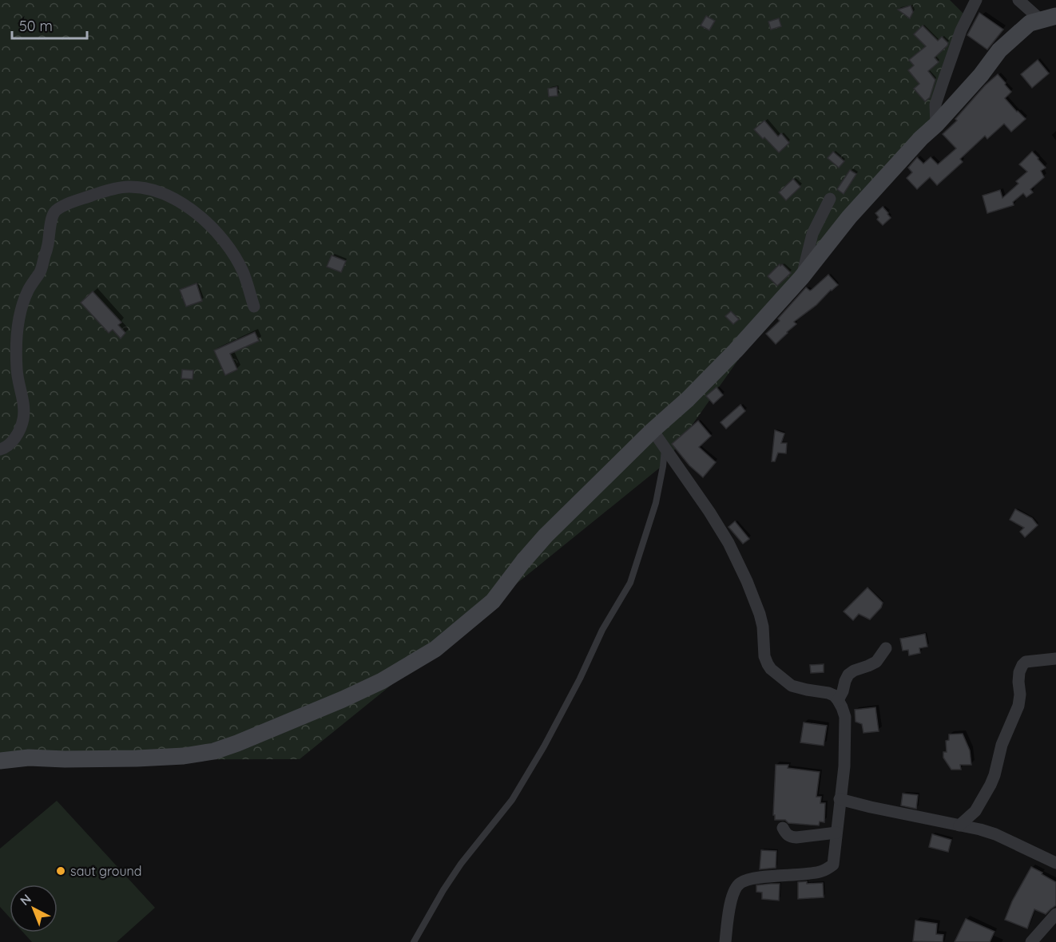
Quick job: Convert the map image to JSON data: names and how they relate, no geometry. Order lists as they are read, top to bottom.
{
  "places": ["saut ground"],
  "scale_bar": "50 m",
  "north": "top left"
}
